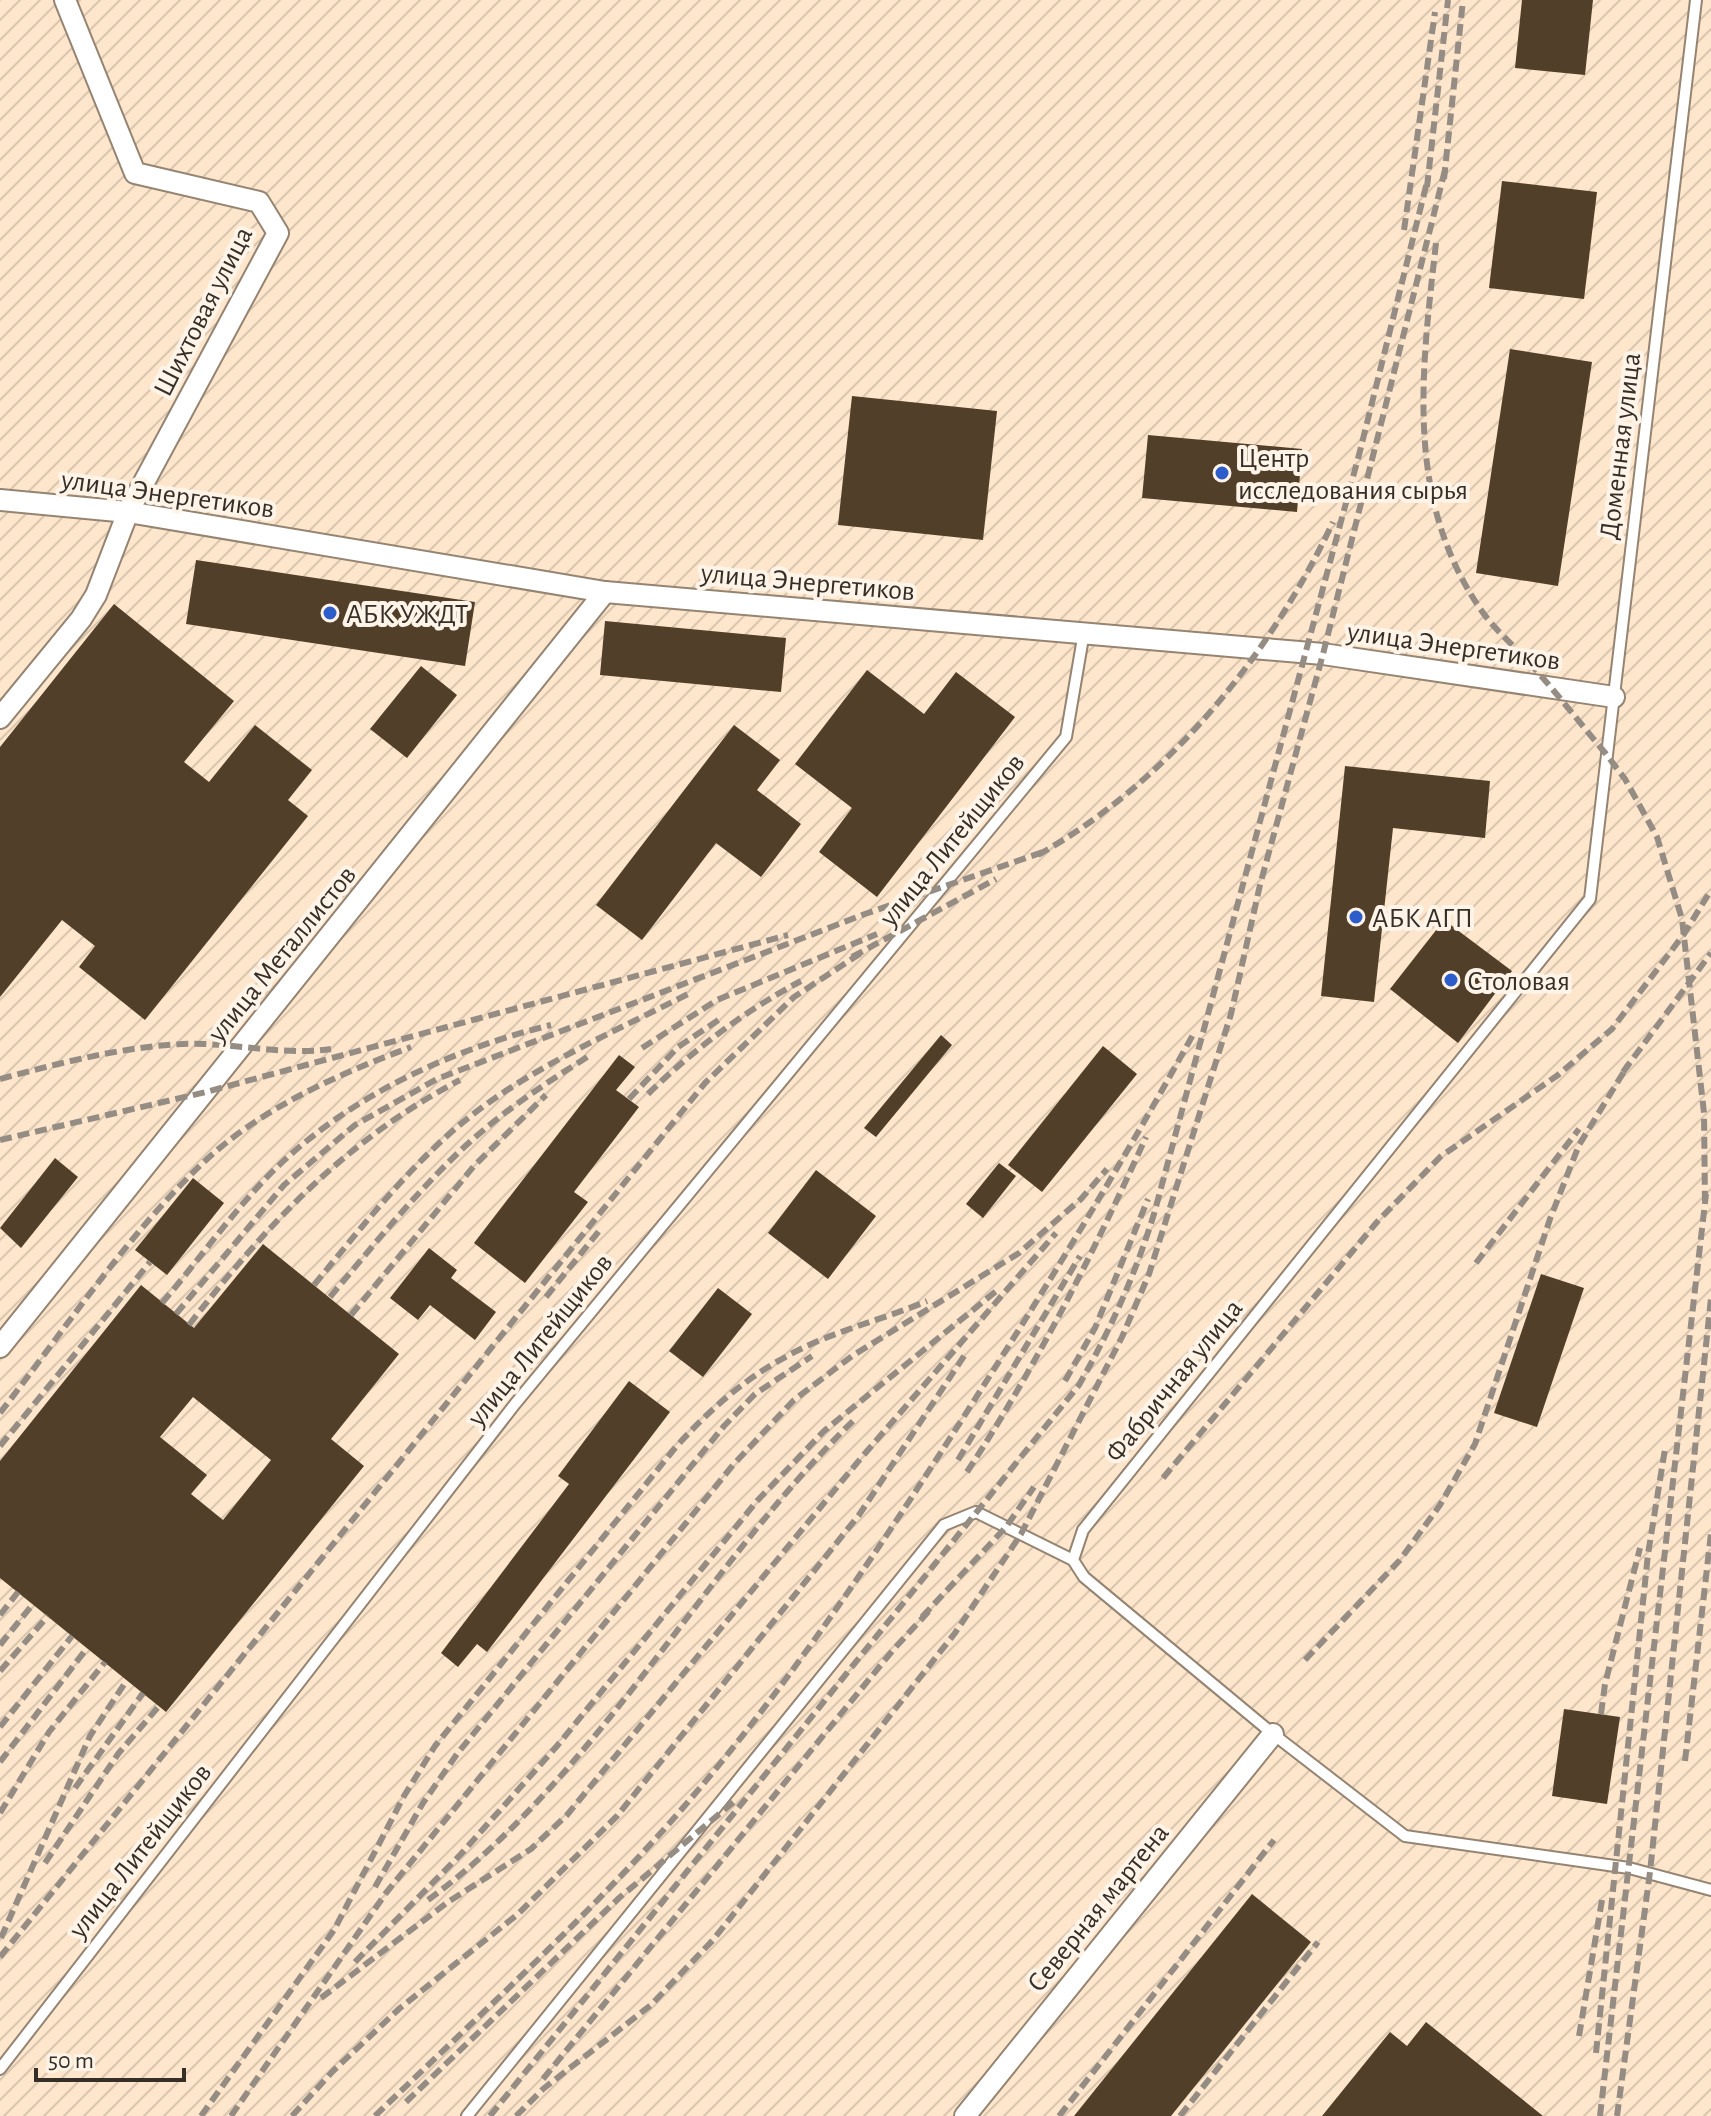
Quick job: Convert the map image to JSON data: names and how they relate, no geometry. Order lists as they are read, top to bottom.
{
  "streets": {
    "street": [
      "Шихтовая улица",
      "улица Энергетиков",
      "улица Металлистов",
      "Северная мартена"
    ],
    "lane": ["Доменная улица", "улица Литейщиков", "Фабричная улица"]
  },
  "crossings": [
    ["Шихтовая улица", "улица Энергетиков"],
    ["Доменная улица", "улица Энергетиков"],
    ["Доменная улица", "Фабричная улица"],
    ["улица Энергетиков", "улица Литейщиков"],
    ["улица Энергетиков", "улица Металлистов"]
  ],
  "places": [
    "Центр исследования сырья",
    "АБК УЖДТ",
    "АБК АГП",
    "Столовая"
  ],
  "scale_bar": "50 m"
}
